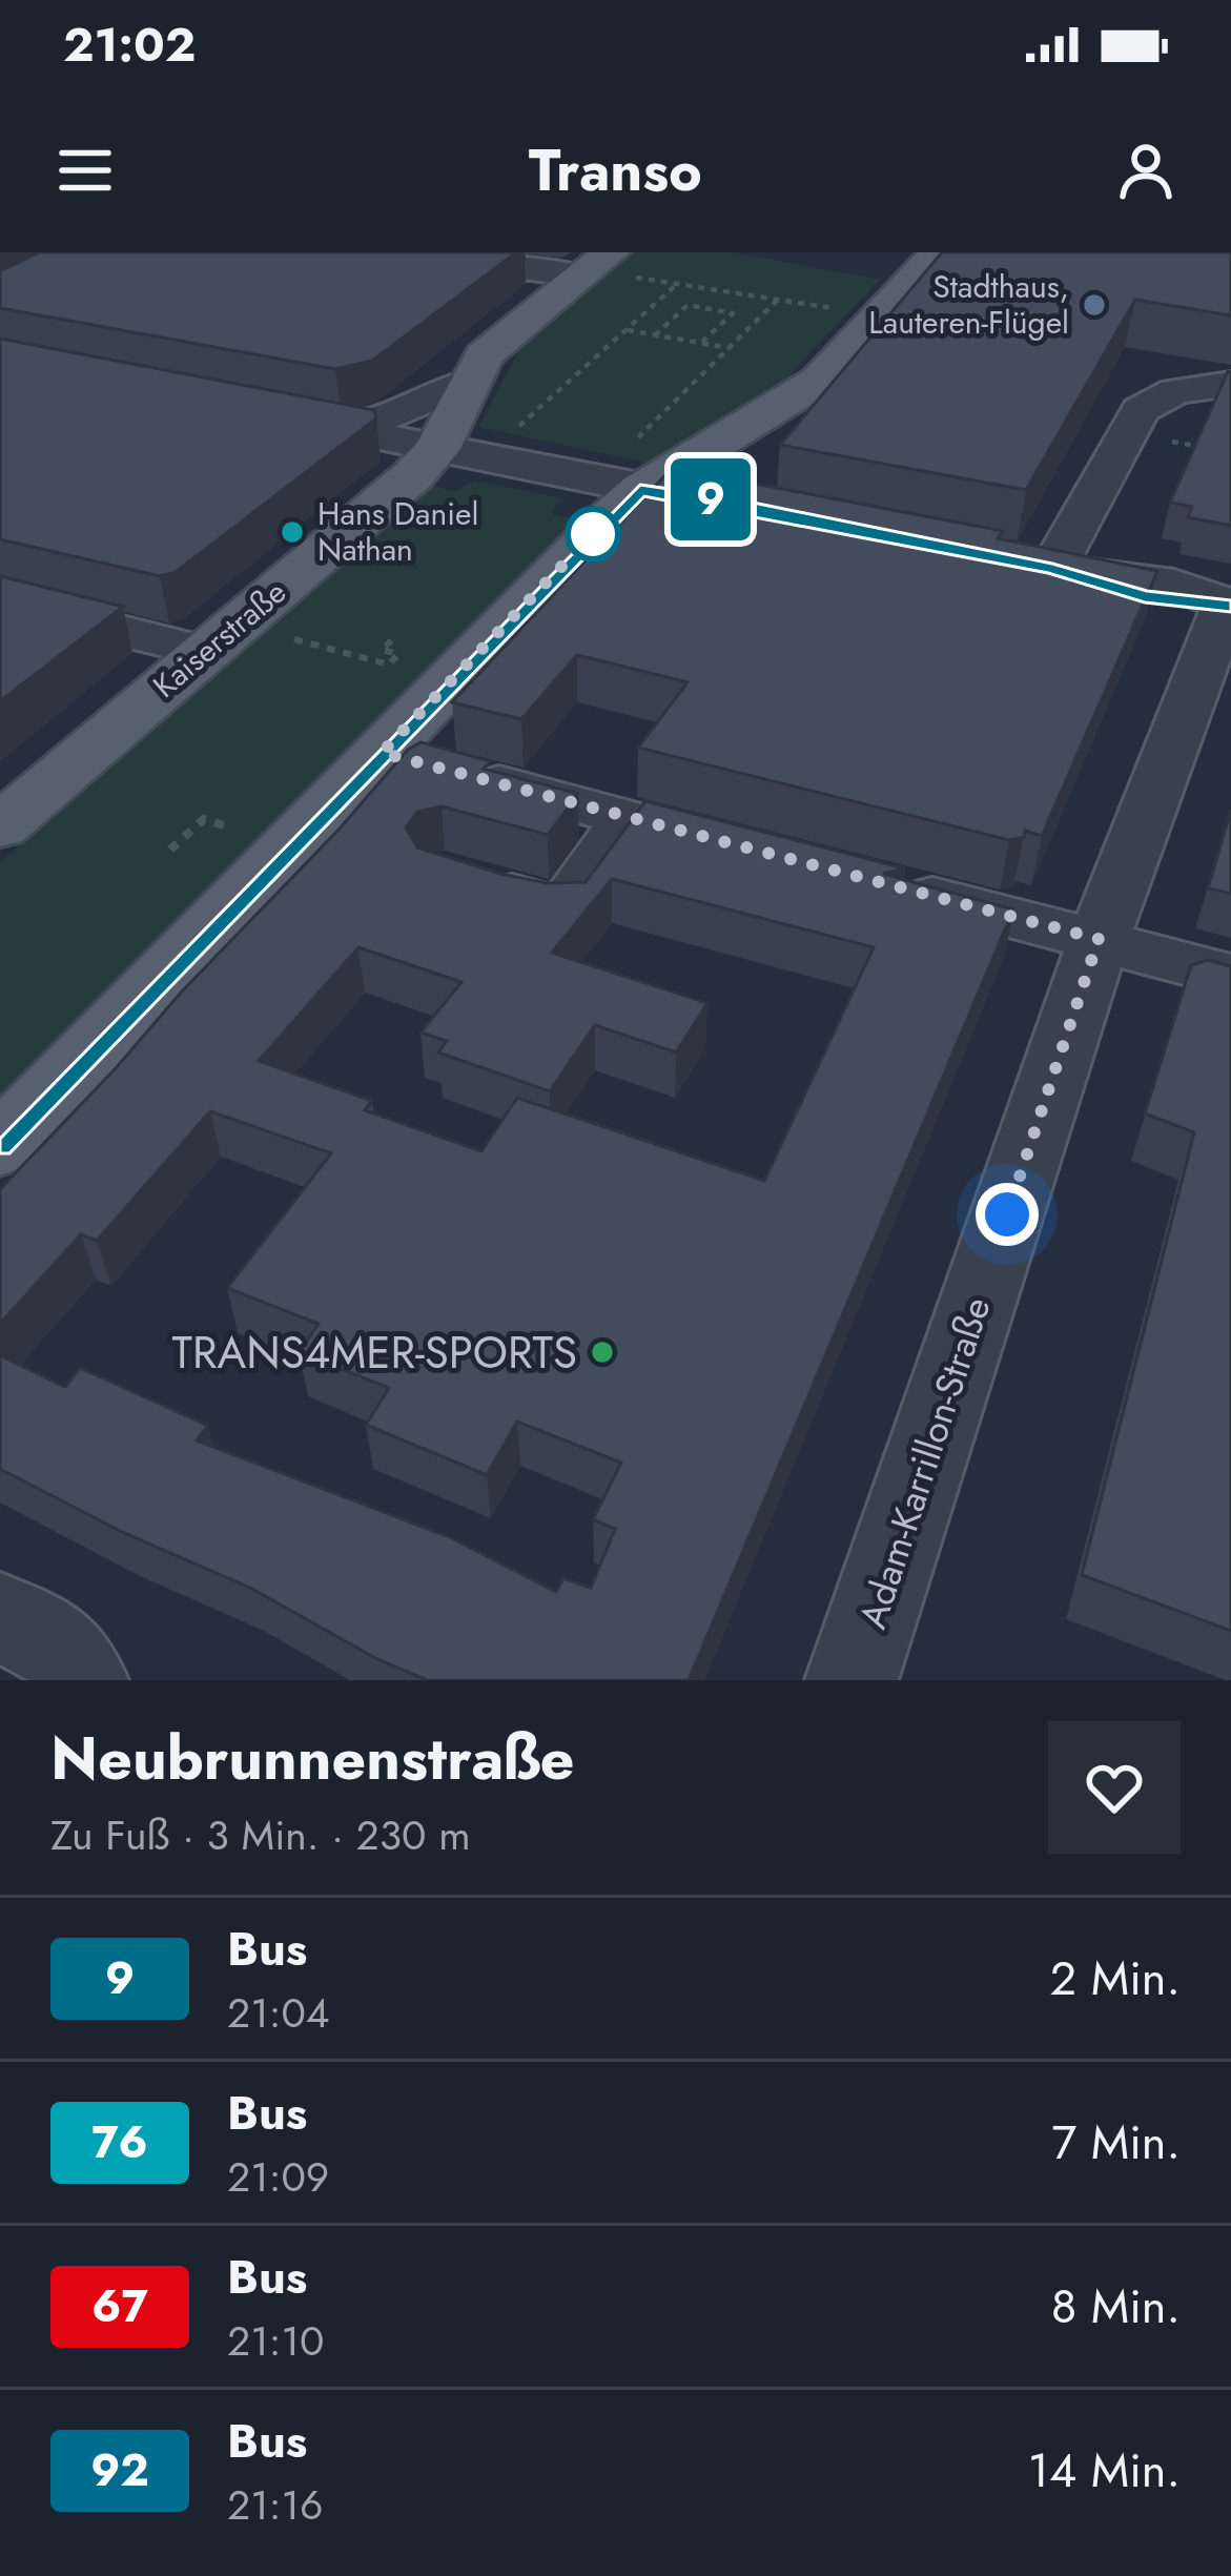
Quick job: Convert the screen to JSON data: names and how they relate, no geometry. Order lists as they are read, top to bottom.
{
  "streets": {
    "main road": ["Kaiserstraße"],
    "street": ["Adam-Karrillon-Straße"]
  },
  "places": ["Stadthaus, Lauteren-Flügel", "Hans Daniel Nathan", "TRANS4MER-SPORTS"],
  "lines": ["bus line 9"],
  "page": {
    "status": "21:02",
    "header": "Transo",
    "on_map": "9",
    "heading": ["Neubrunnenstraße", "Zu Fuß · 3 Min. · 230 m"],
    "list": [
      {
        "mark": "9",
        "name": "Bus",
        "note": "21:04",
        "value": "2 Min."
      },
      {
        "mark": "76",
        "name": "Bus",
        "note": "21:09",
        "value": "7 Min."
      },
      {
        "mark": "67",
        "name": "Bus",
        "note": "21:10",
        "value": "8 Min."
      },
      {
        "mark": "92",
        "name": "Bus",
        "note": "21:16",
        "value": "14 Min."
      }
    ]
  }
}
